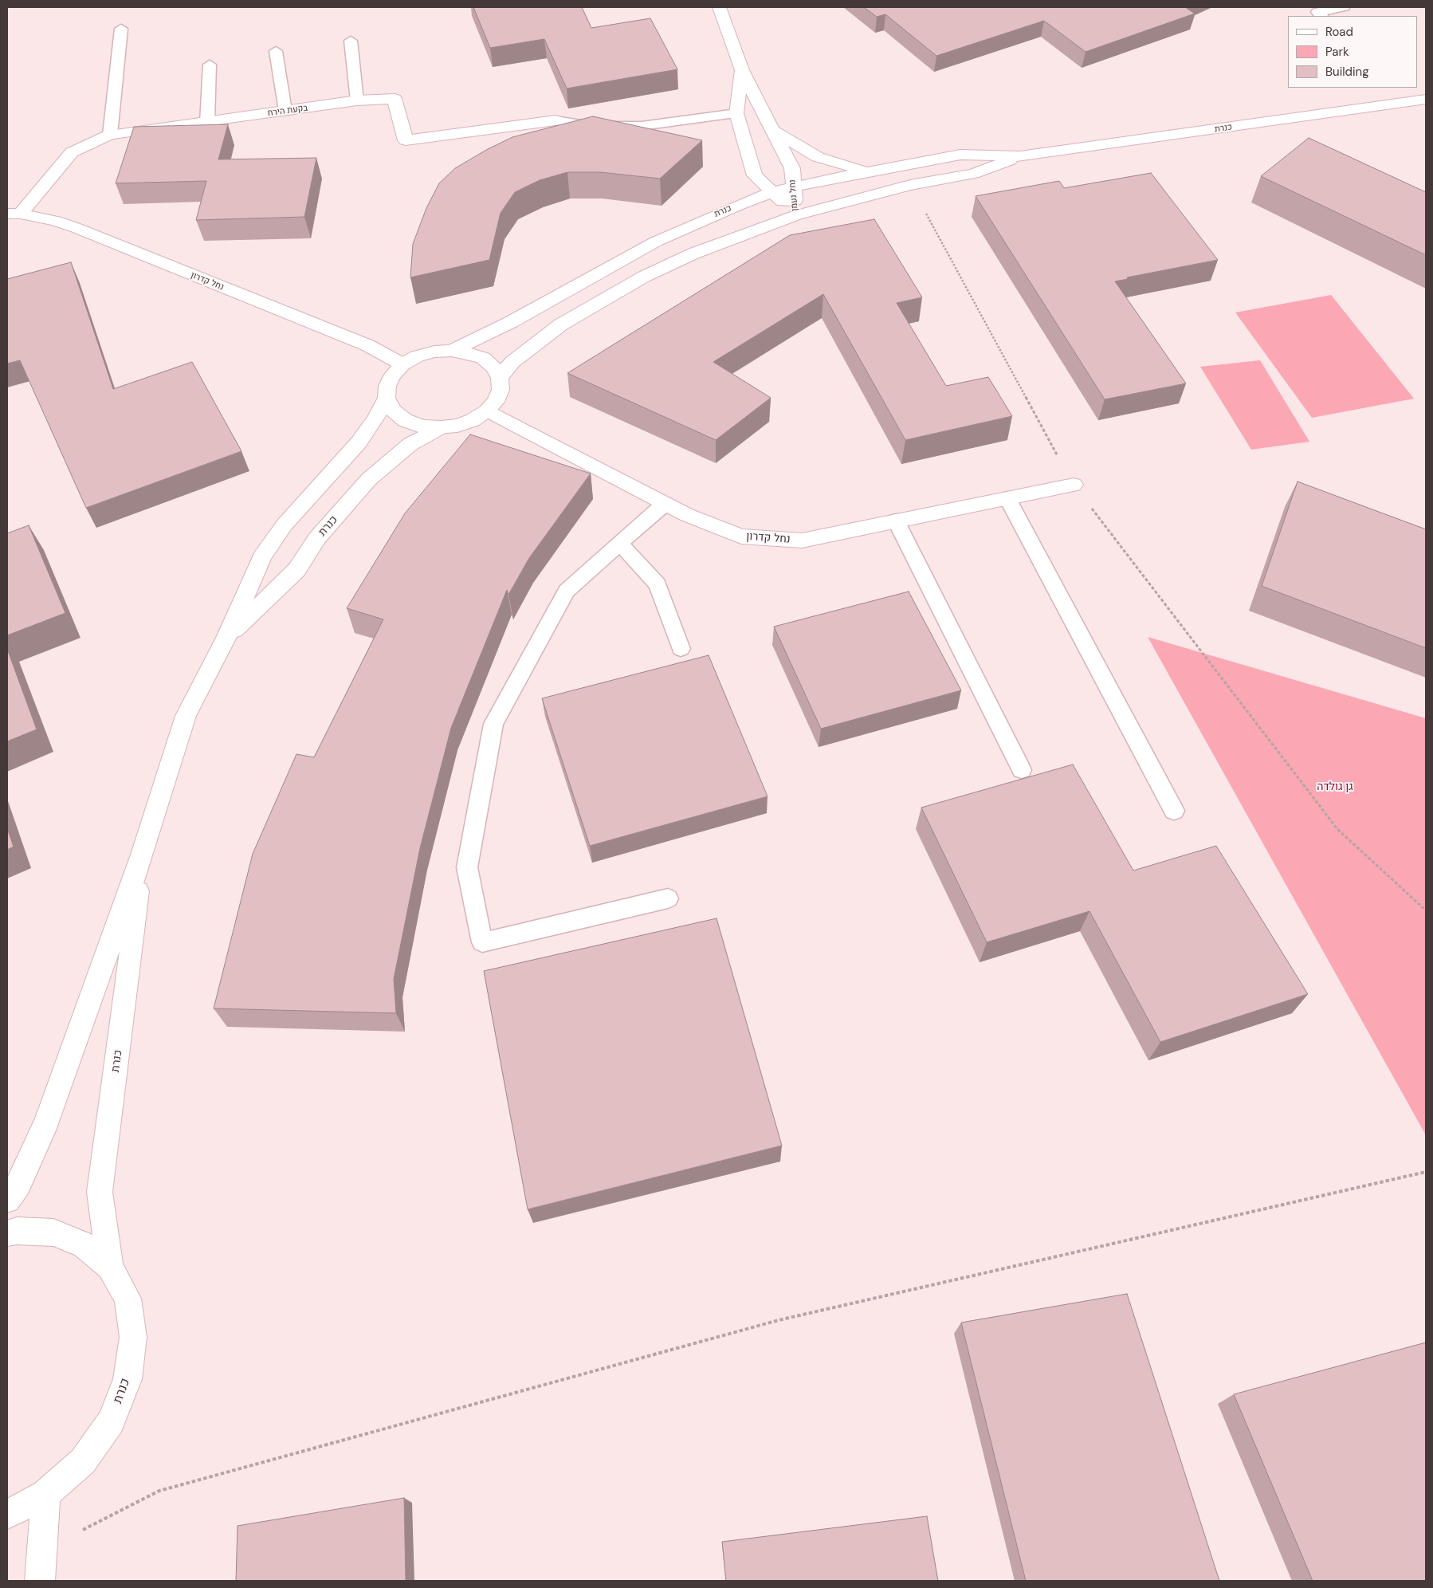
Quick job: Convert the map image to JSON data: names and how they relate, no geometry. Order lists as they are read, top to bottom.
{
  "streets": {
    "street": [
      "בקעת הירח",
      "כנרת",
      "נחל נעמן",
      "נחל קדרון"
    ]
  },
  "crossings": [
    ["בקעת הירח", "נחל קדרון"],
    ["כנרת", "נחל נעמן"],
    ["כנרת", "נחל קדרון"]
  ],
  "parks": ["גן גולדה"],
  "legend": ["Road", "Park", "Building"]
}
